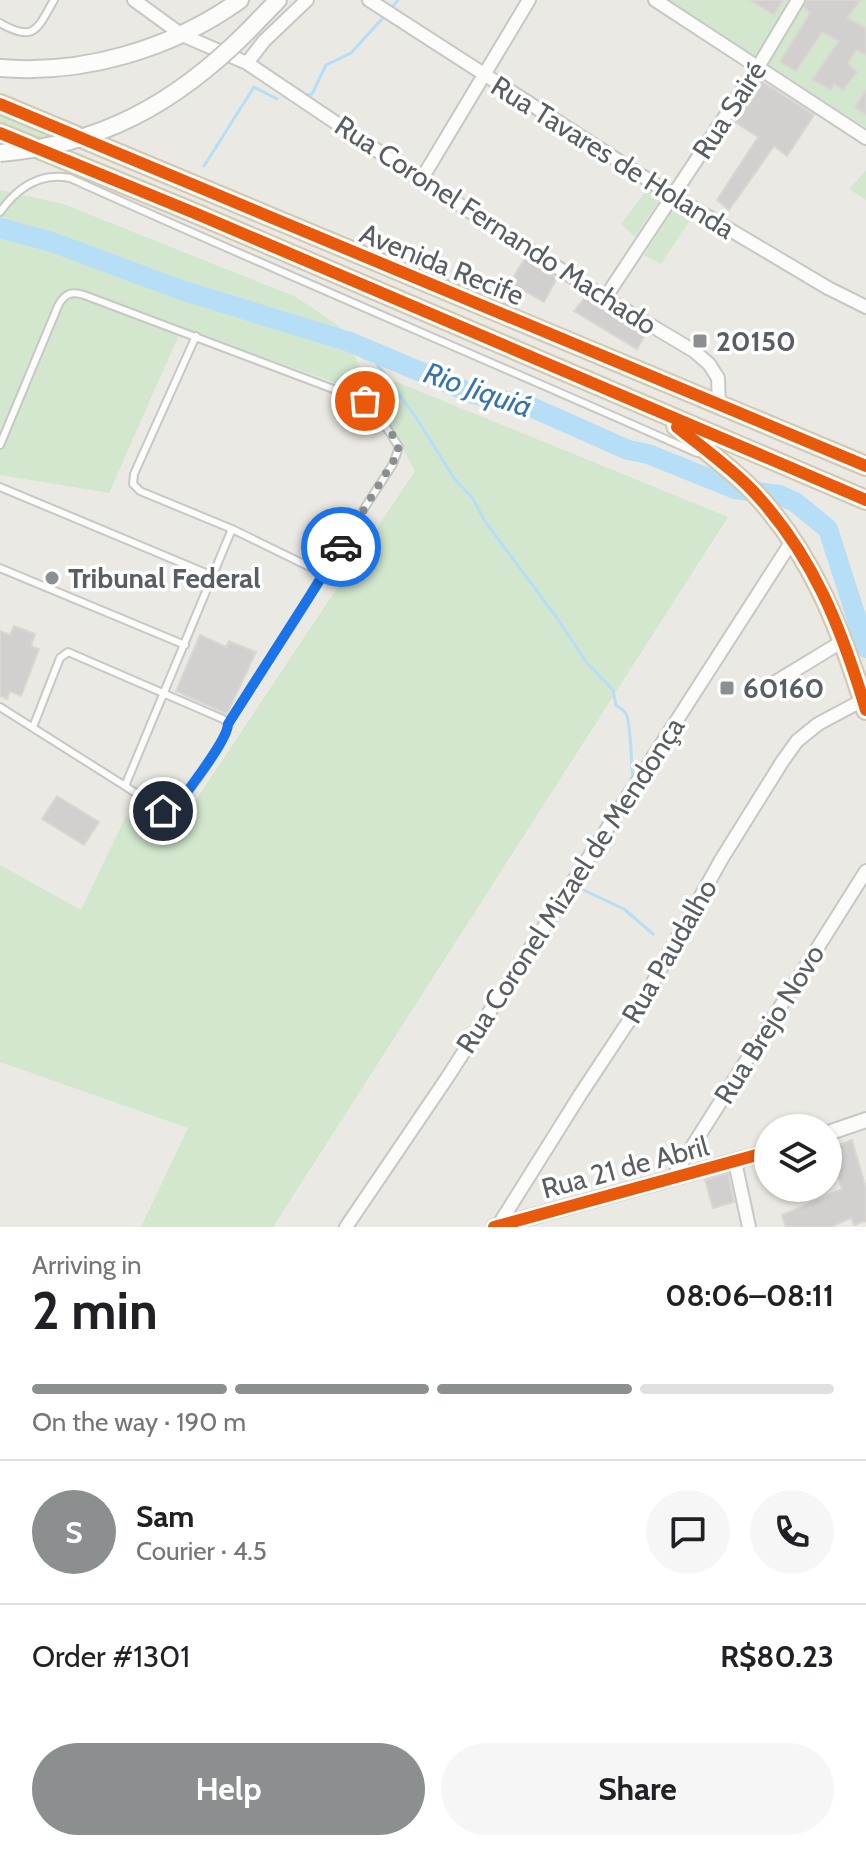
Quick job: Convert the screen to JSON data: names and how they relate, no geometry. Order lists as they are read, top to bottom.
{
  "streets": {
    "main road": ["Avenida Recife"],
    "street": [
      "Rua Sairé",
      "Rua Tavares de Holanda",
      "Rua Coronel Fernando Machado",
      "Rua Coronel Mizael de Mendonça",
      "Rua Paudalho",
      "Rua Brejo Novo",
      "Rua 21 de Abril"
    ]
  },
  "crossings": [
    ["Rua Sairé", "Rua Tavares de Holanda"],
    ["Rua Sairé", "Rua Coronel Fernando Machado"],
    ["Rua Coronel Fernando Machado", "Avenida Recife"],
    ["Rua Paudalho", "Rua 21 de Abril"],
    ["Rua Brejo Novo", "Rua 21 de Abril"]
  ],
  "water": ["Rio Jiquiá"],
  "places": {
    "transit": ["20150", "60160"],
    "other": ["Tribunal Federal"]
  },
  "page": {
    "heading": ["2 min", "Arriving in", "08:06–08:11"],
    "panel": [
      "Sam",
      "Courier · 4.5",
      "Order #1301",
      "R$80.23"
    ],
    "bar": "On the way · 190 m",
    "round": "S",
    "buttons": ["Help", "Share"]
  }
}
